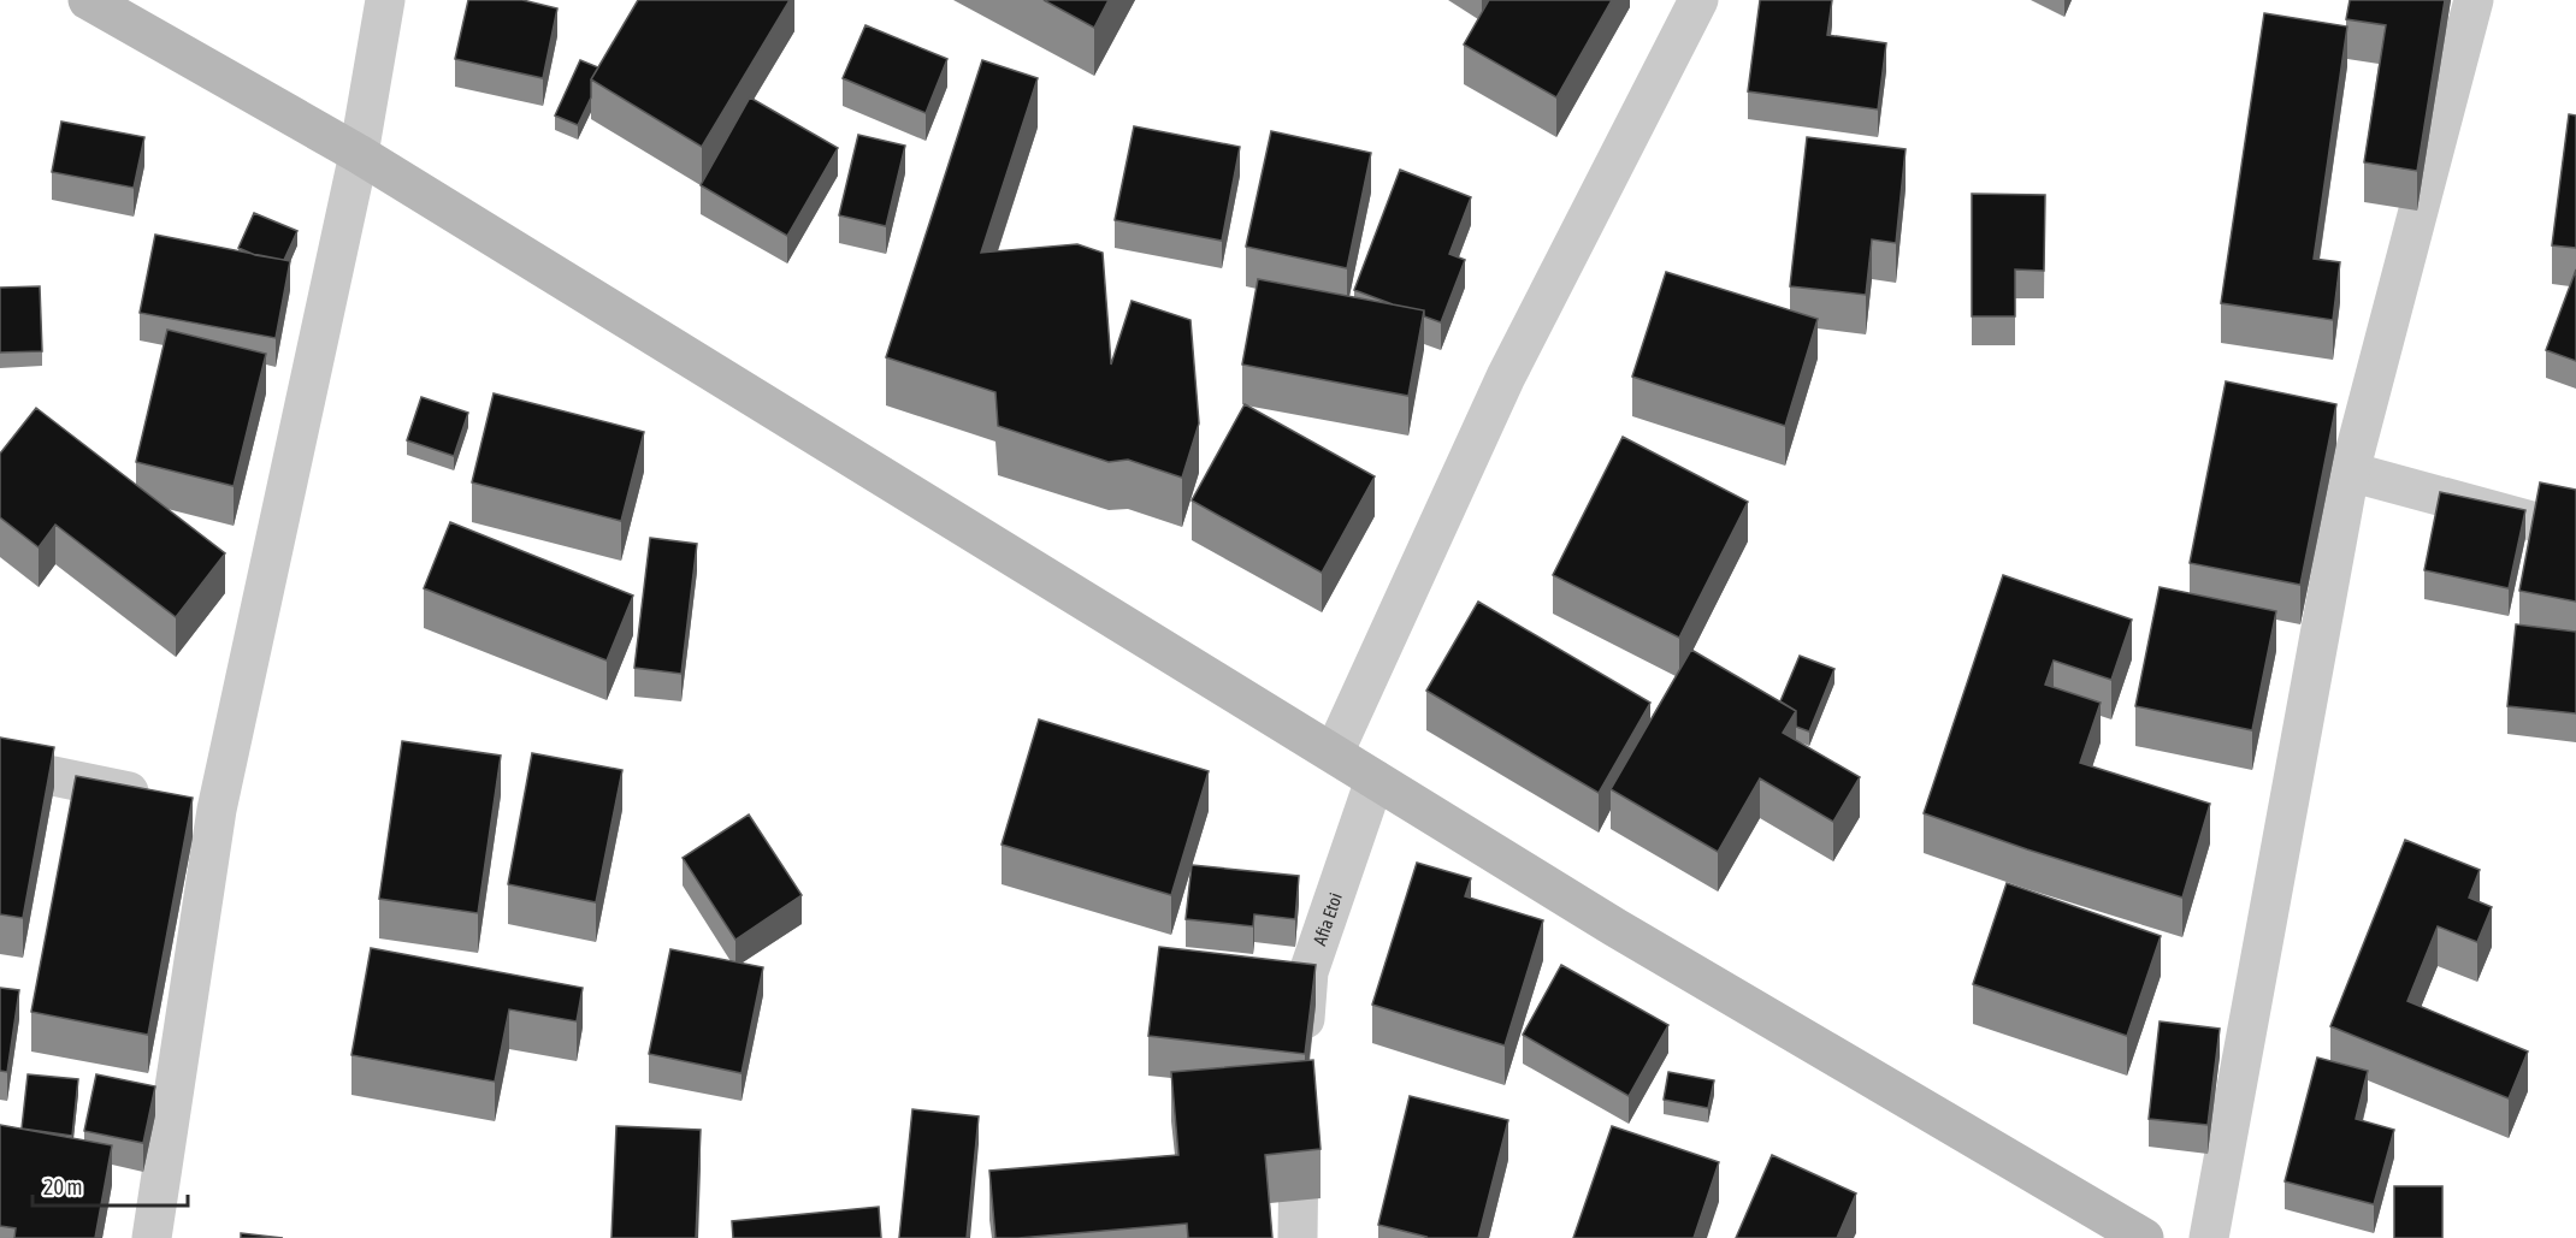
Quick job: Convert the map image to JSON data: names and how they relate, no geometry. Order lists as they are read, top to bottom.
{
  "streets": {
    "street": ["Afia Etoi"]
  },
  "scale_bar": "20 m"
}
